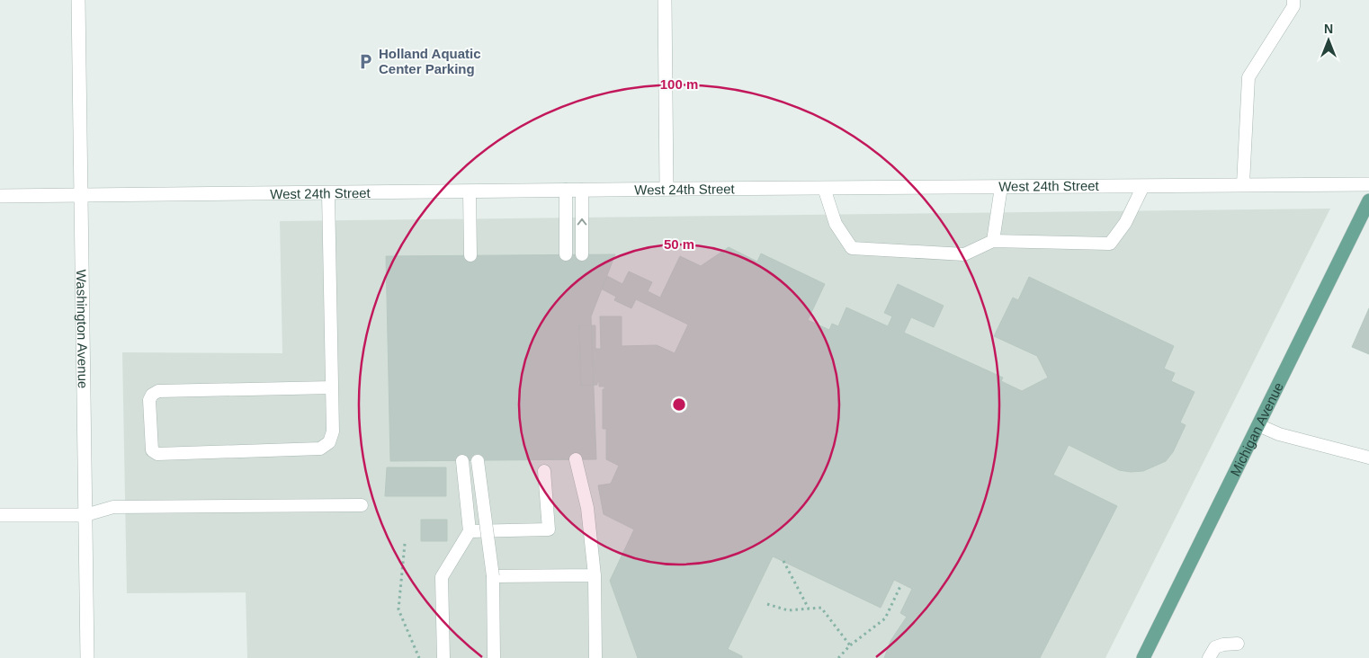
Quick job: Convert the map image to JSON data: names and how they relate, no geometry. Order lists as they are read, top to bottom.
{
  "streets": {
    "main road": ["Michigan Avenue"],
    "street": ["West 24th Street", "Washington Avenue"]
  },
  "crossings": [
    ["West 24th Street", "Washington Avenue"]
  ],
  "places": {
    "parking": ["Holland Aquatic Center Parking"]
  },
  "north": "top",
  "rings": ["100 m", "50 m"]
}
